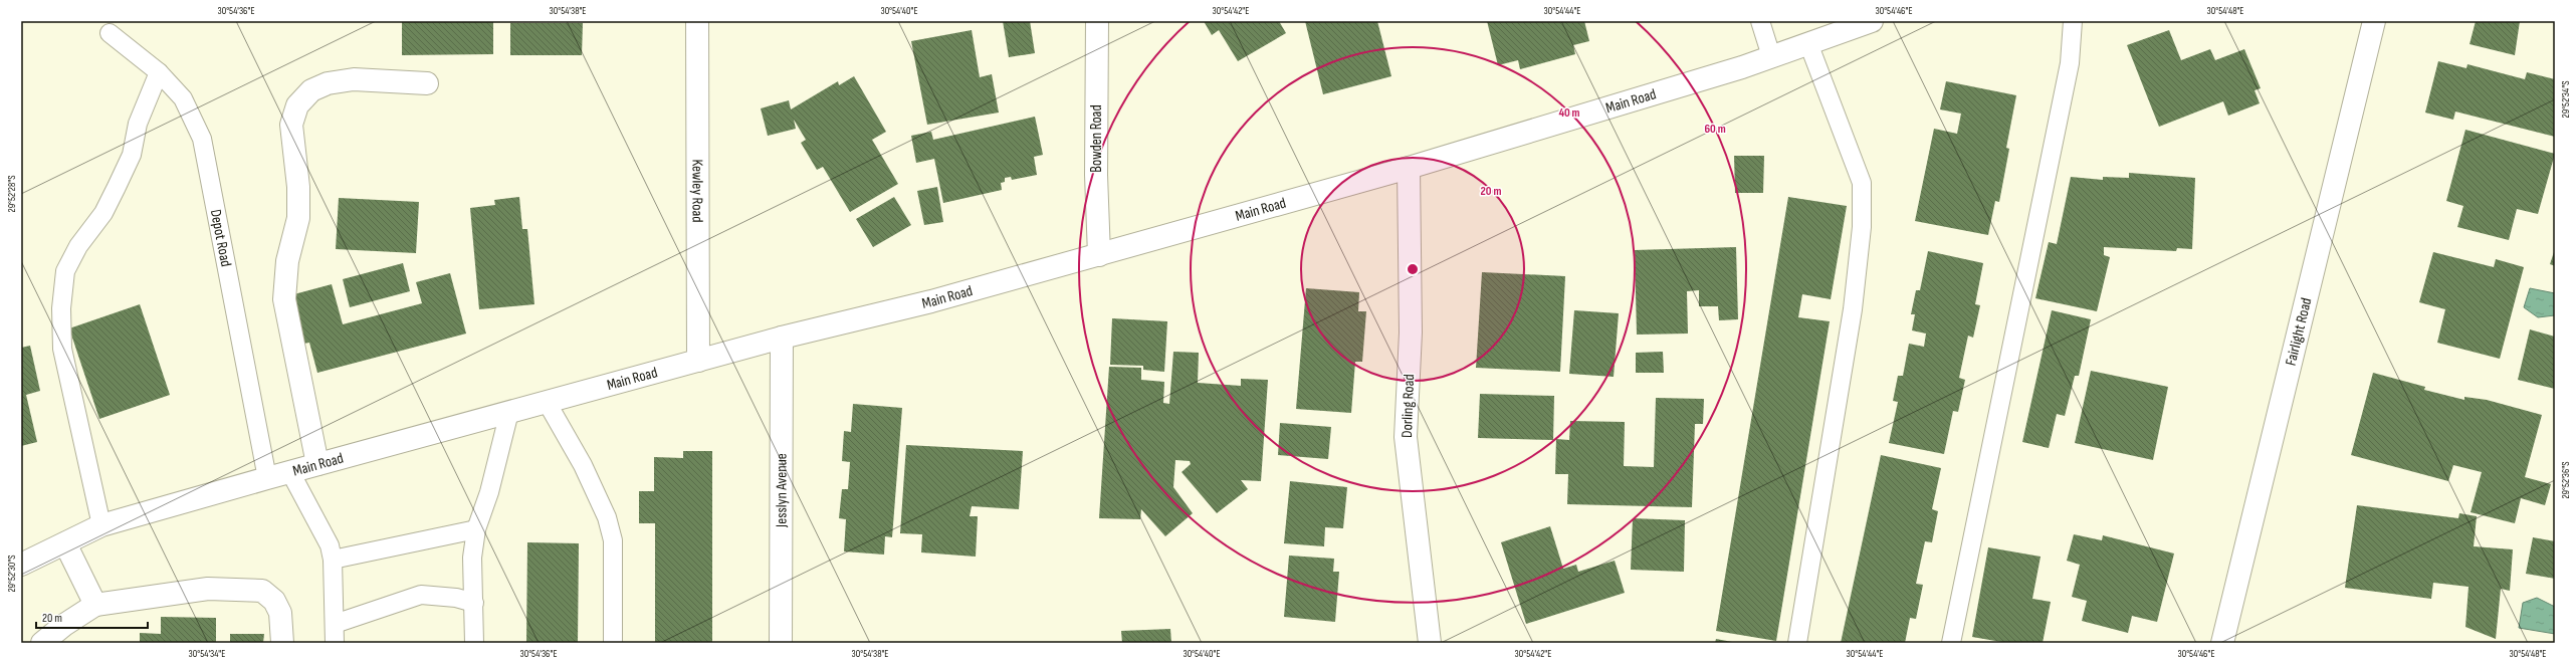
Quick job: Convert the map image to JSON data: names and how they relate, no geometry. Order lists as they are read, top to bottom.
{
  "streets": {
    "street": [
      "Main Road",
      "Bowden Road",
      "Kewley Road",
      "Fairlight Road",
      "Dorling Road",
      "Jesslyn Avenue"
    ],
    "lane": ["Depot Road"]
  },
  "crossings": [
    ["Main Road", "Bowden Road"],
    ["Main Road", "Kewley Road"],
    ["Main Road", "Depot Road"],
    ["Main Road", "Dorling Road"],
    ["Main Road", "Jesslyn Avenue"]
  ],
  "scale_bar": "20 m",
  "coordinates": [
    "30°54'36\"E",
    "30°54'38\"E",
    "30°54'40\"E",
    "30°54'42\"E",
    "30°54'44\"E",
    "30°54'46\"E",
    "30°54'48\"E",
    "29°52'34\"S",
    "29°52'28\"S",
    "29°52'36\"S",
    "29°52'30\"S",
    "30°54'34\"E"
  ],
  "rings": ["40 m", "60 m", "20 m"]
}
